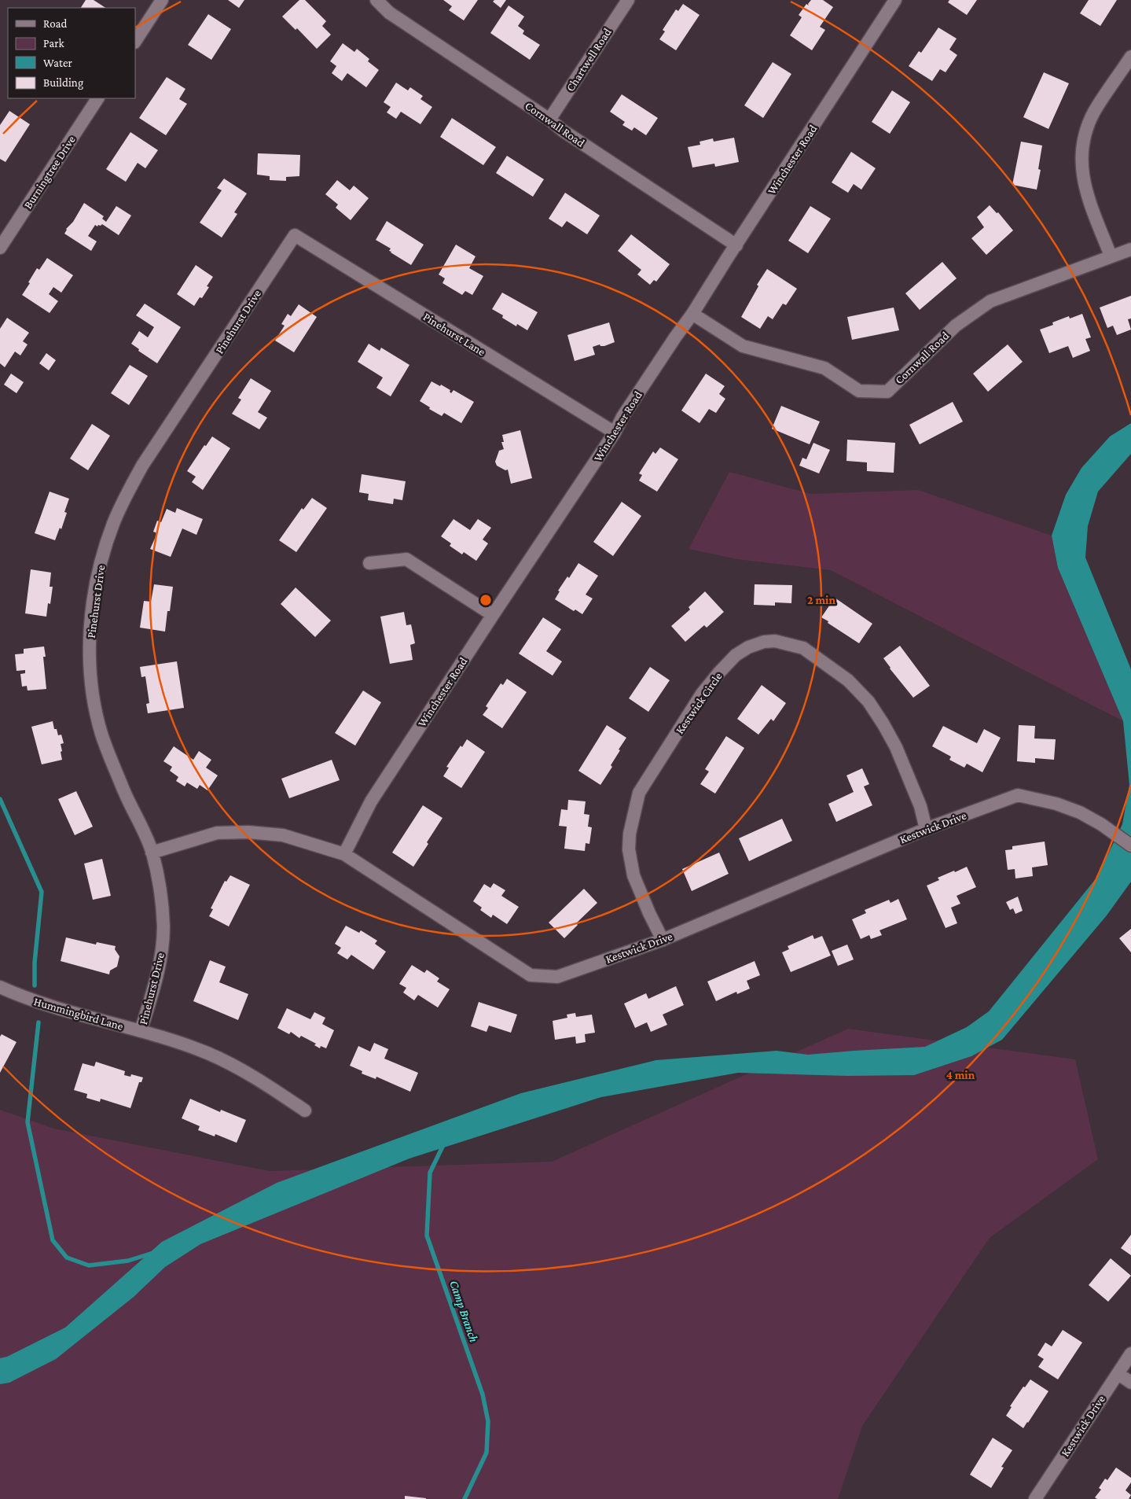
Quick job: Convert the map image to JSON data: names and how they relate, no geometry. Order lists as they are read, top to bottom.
{
  "streets": {
    "street": [
      "Chartwell Road",
      "Cornwall Road",
      "Winchester Road",
      "Burningtree Drive",
      "Pinehurst Drive",
      "Pinehurst Lane",
      "Kestwick Circle",
      "Kestwick Drive",
      "Hummingbird Lane"
    ]
  },
  "crossings": [
    ["Chartwell Road", "Cornwall Road"],
    ["Cornwall Road", "Winchester Road"],
    ["Winchester Road", "Pinehurst Lane"],
    ["Winchester Road", "Kestwick Drive"],
    ["Pinehurst Drive", "Pinehurst Lane"],
    ["Pinehurst Drive", "Kestwick Drive"],
    ["Pinehurst Drive", "Hummingbird Lane"],
    ["Kestwick Circle", "Kestwick Drive"]
  ],
  "water": ["Camp Branch"],
  "legend": [
    "Road",
    "Park",
    "Water",
    "Building"
  ],
  "rings": ["2 min", "4 min"]
}
